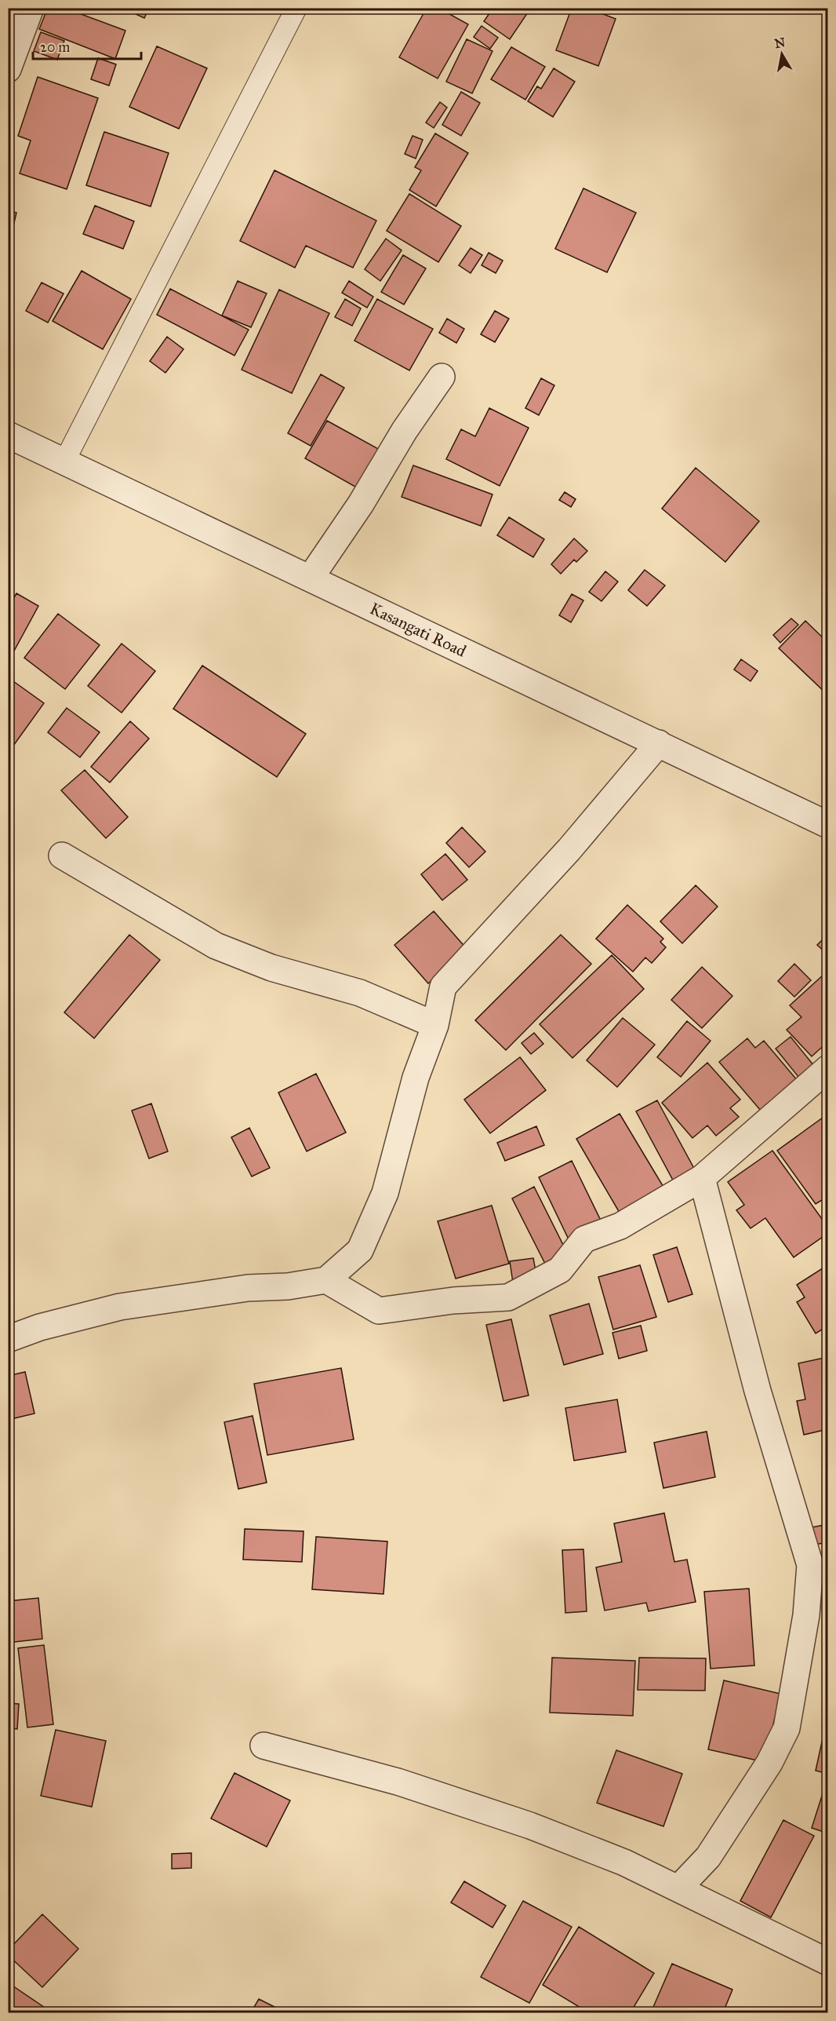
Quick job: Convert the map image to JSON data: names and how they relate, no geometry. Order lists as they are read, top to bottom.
{
  "streets": {
    "street": ["Kasangati Road"]
  },
  "scale_bar": "20 m",
  "north": "top"
}
